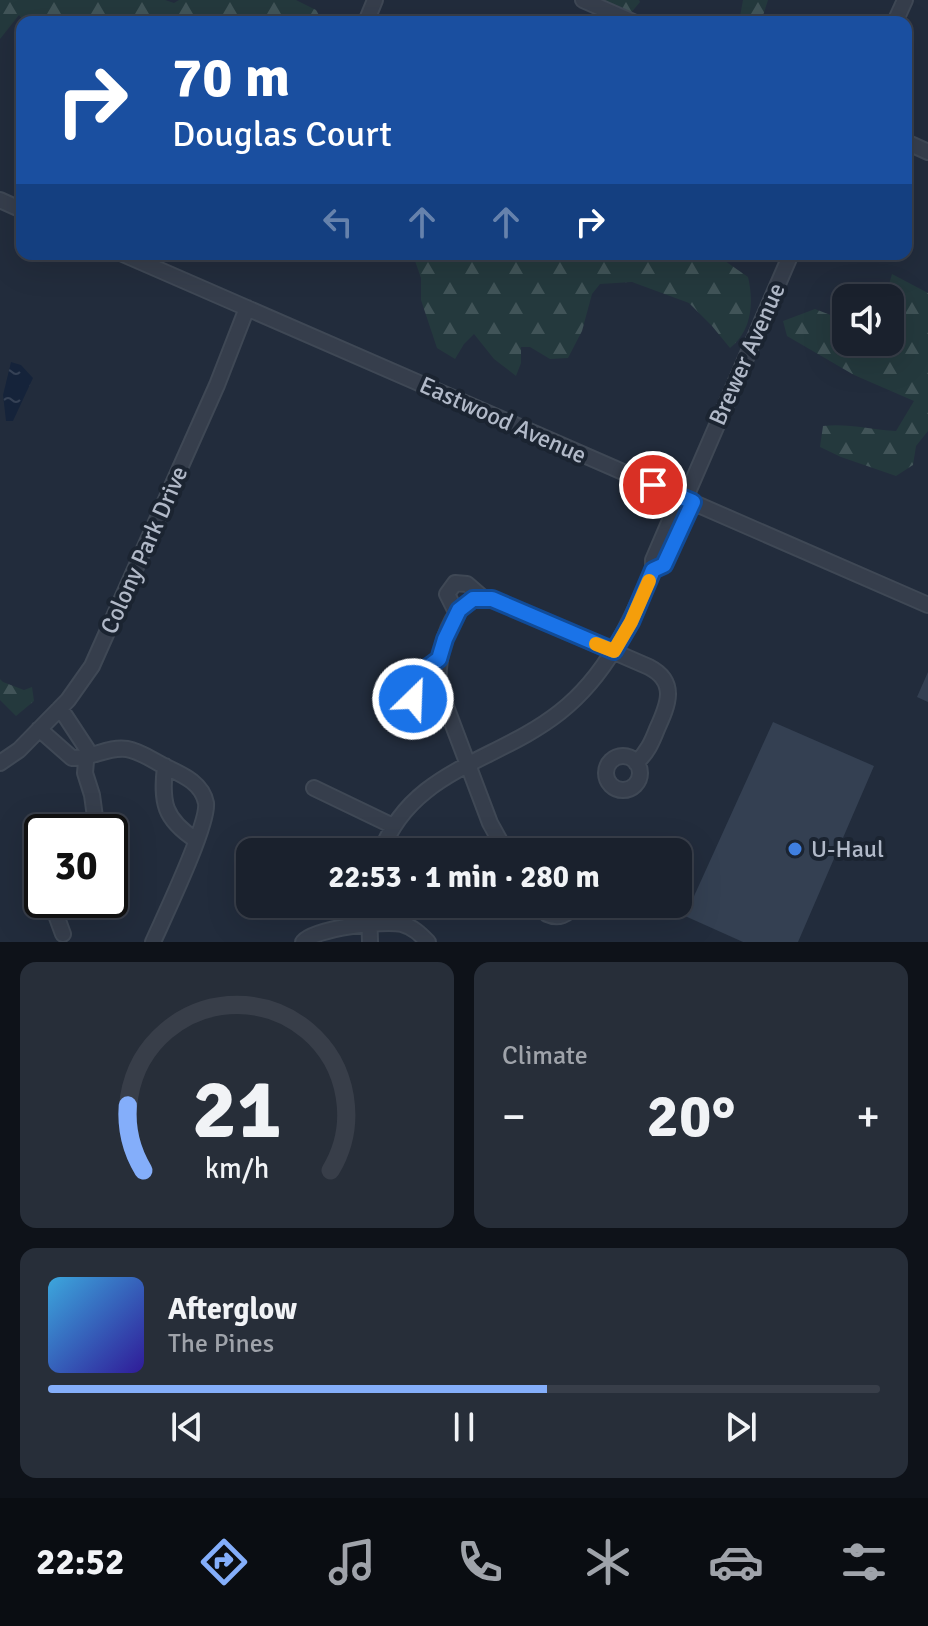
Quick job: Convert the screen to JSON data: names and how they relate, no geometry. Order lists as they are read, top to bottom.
{
  "streets": {
    "street": ["Brewer Avenue", "Eastwood Avenue", "Colony Park Drive"]
  },
  "crossings": [
    ["Brewer Avenue", "Eastwood Avenue"],
    ["Eastwood Avenue", "Colony Park Drive"]
  ],
  "places": ["U-Haul"],
  "page": {
    "turn": ["70 m", "Douglas Court"],
    "limit": "30",
    "trip": "22:53 · 1 min · 280 m",
    "tile": "Climate",
    "heat": ["−", "20°", "+"],
    "song": ["Afterglow", "The Pines"],
    "tabs": "22:52",
    "gauge": ["21", "km/h"]
  }
}
